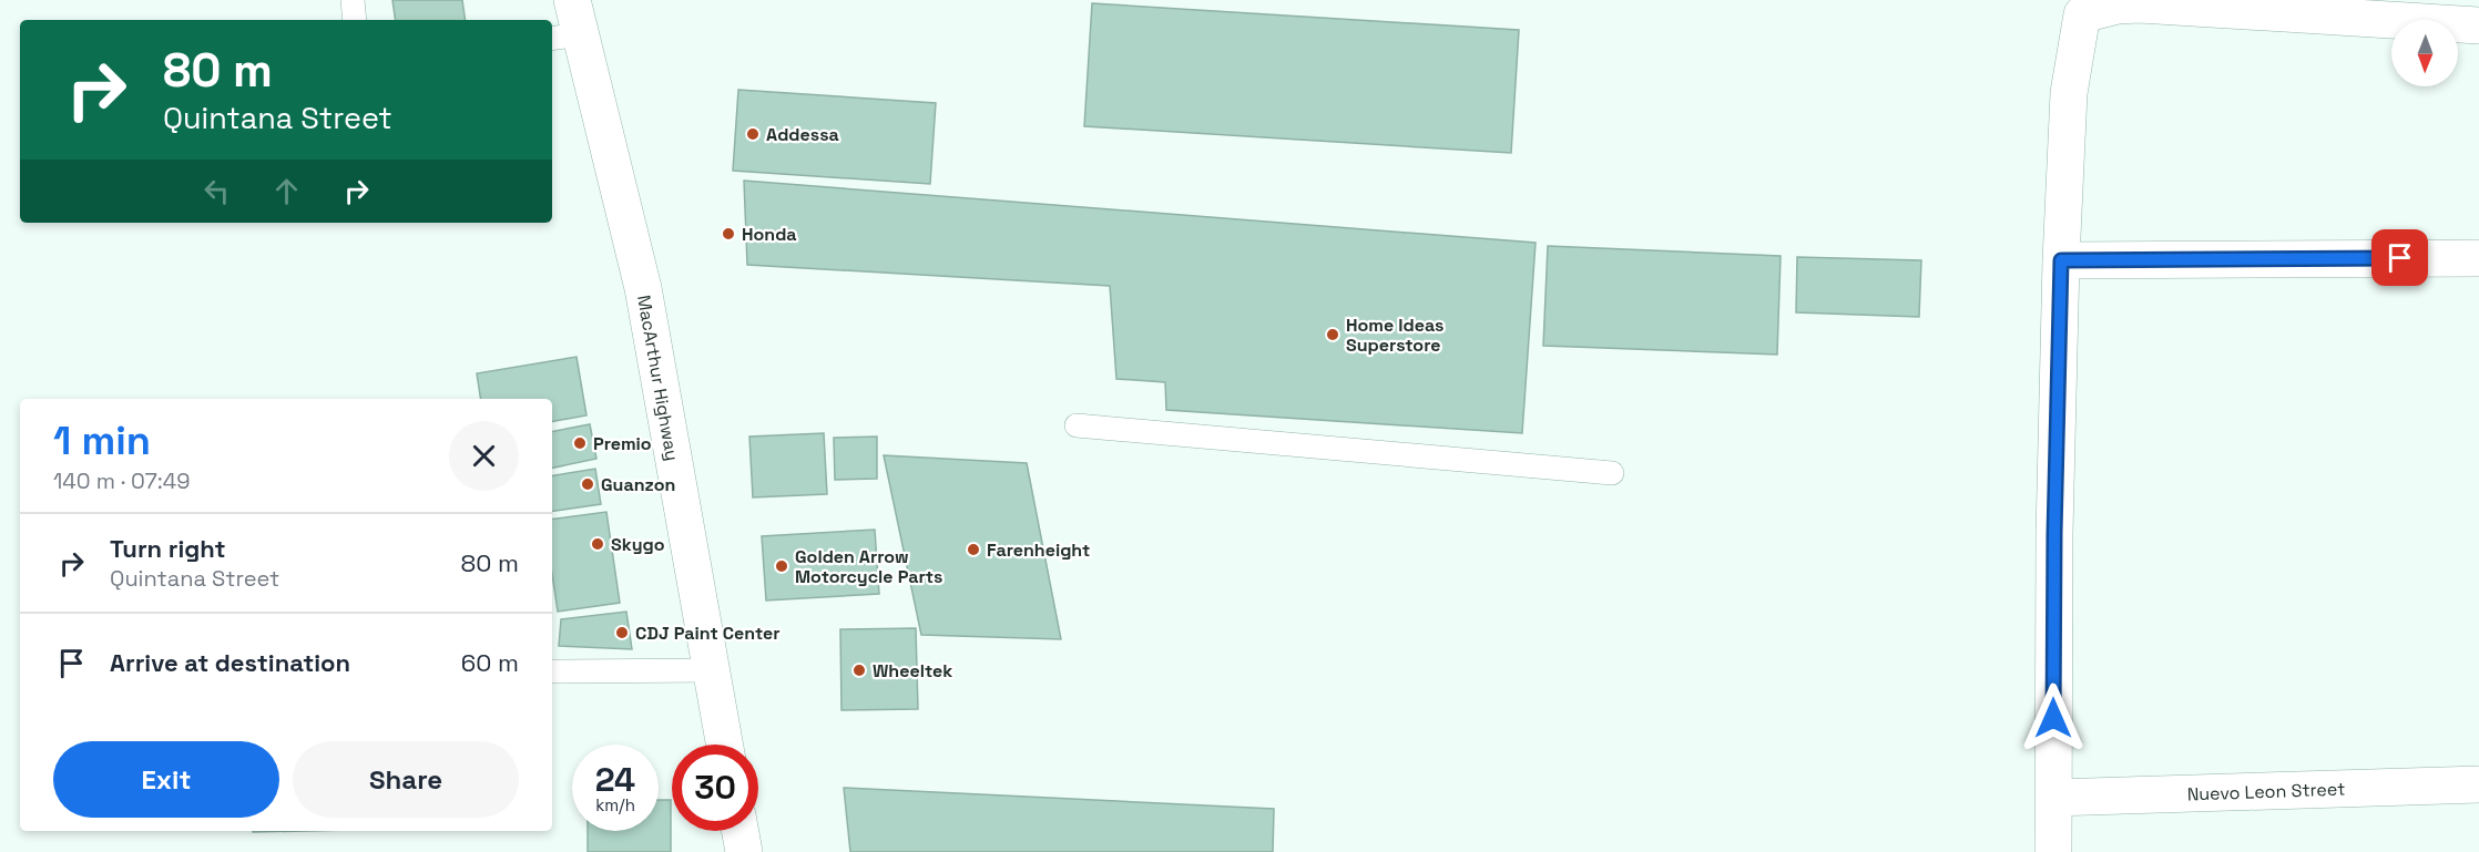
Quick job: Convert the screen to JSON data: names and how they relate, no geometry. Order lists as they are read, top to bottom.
{
  "streets": {
    "street": ["MacArthur Highway", "Nuevo Leon Street"]
  },
  "places": [
    "Addessa",
    "Honda",
    "Home Ideas Superstore",
    "Premio",
    "Guanzon",
    "Skygo",
    "Farenheight",
    "Golden Arrow Motorcycle Parts",
    "CDJ Paint Center",
    "Wheeltek"
  ],
  "north": "bottom",
  "page": {
    "turn": ["80 m", "Quintana Street"],
    "heading": ["1 min", "140 m · 07:49"],
    "list": [
      {
        "name": "Turn right",
        "note": "Quintana Street",
        "value": "80 m"
      },
      {
        "name": "Arrive at destination",
        "value": "60 m"
      }
    ],
    "buttons": ["Exit", "Share"],
    "speed": "24 km/h",
    "limit": "30"
  }
}
